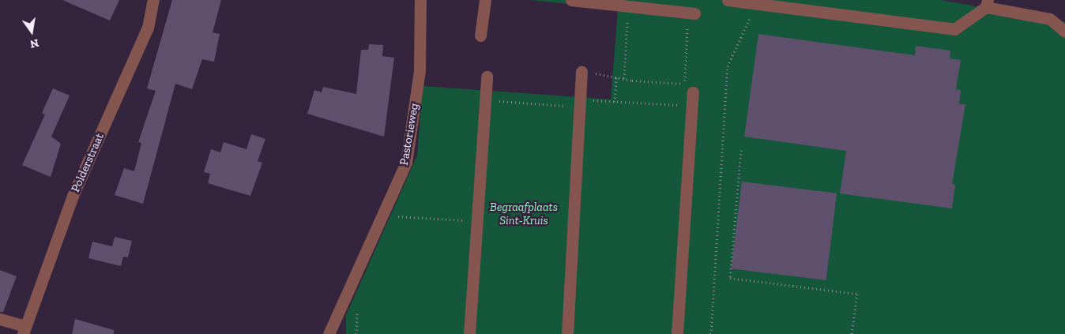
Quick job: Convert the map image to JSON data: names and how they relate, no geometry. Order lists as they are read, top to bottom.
{
  "streets": {
    "street": ["Pastorieweg", "Polderstraat"]
  },
  "parks": ["Begraafplaats Sint-Kruis"],
  "north": "bottom"
}
